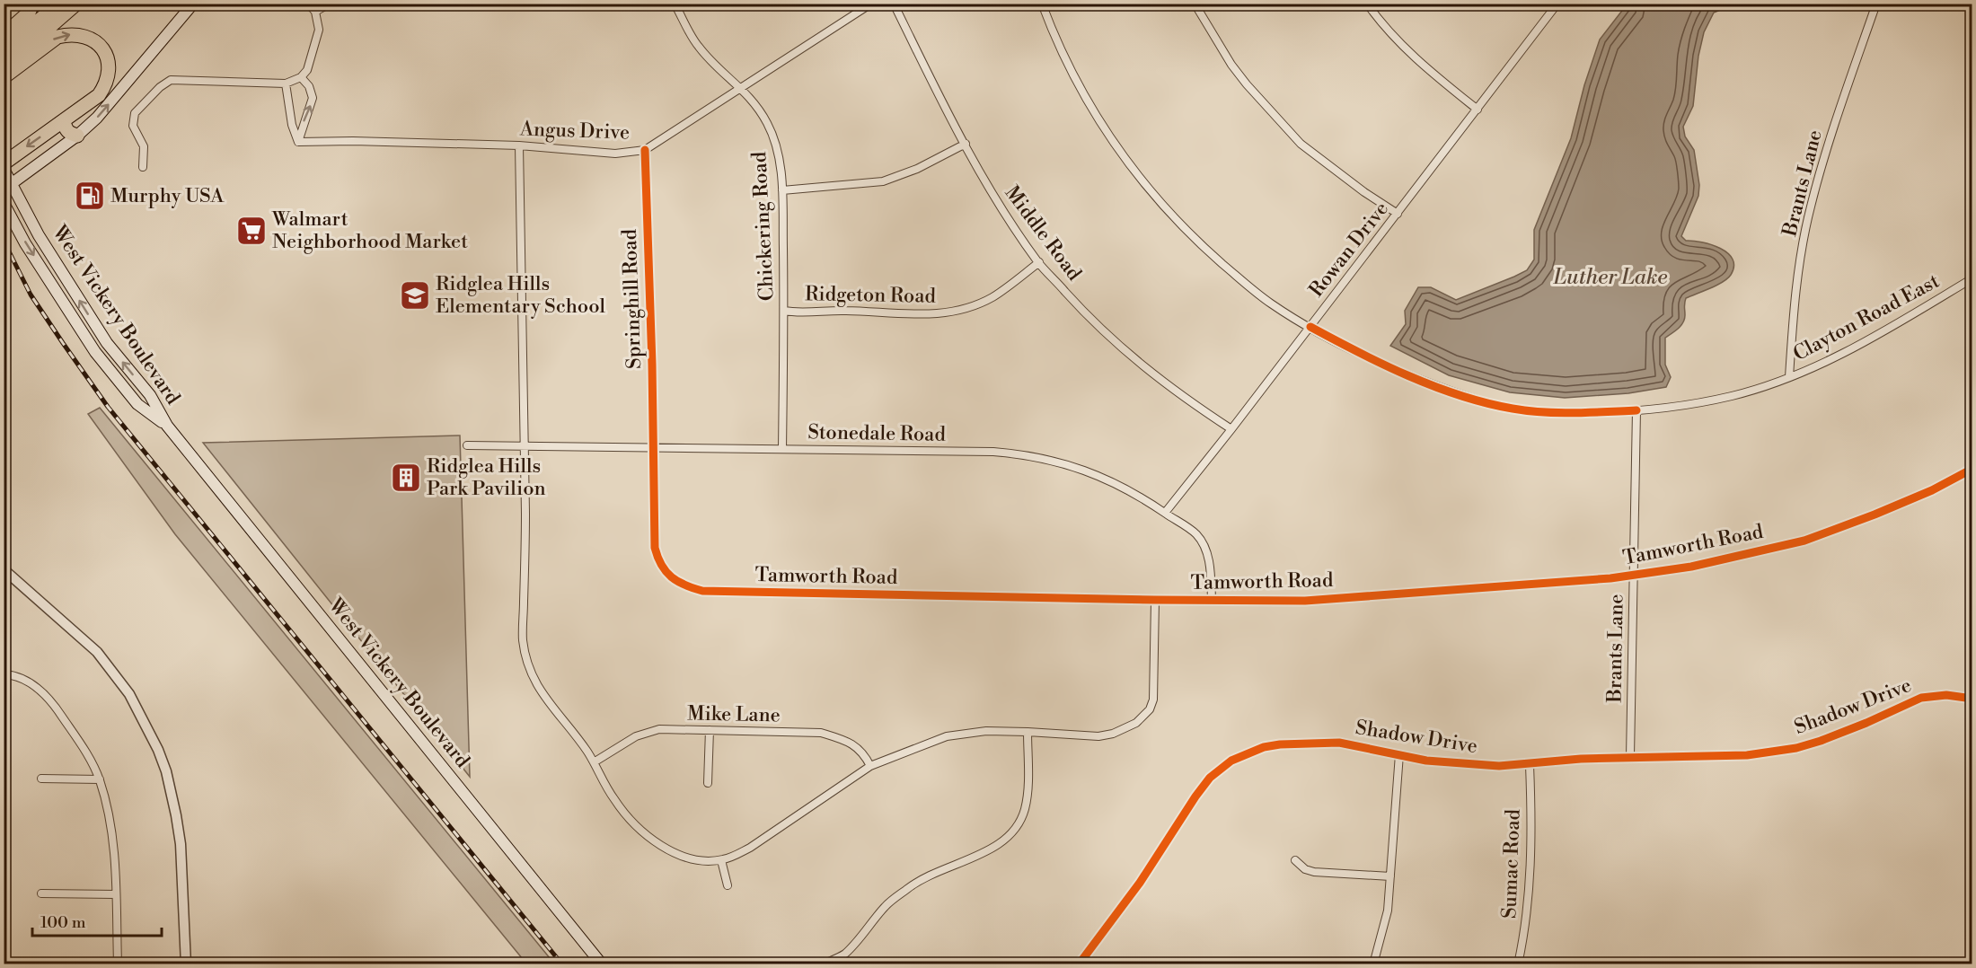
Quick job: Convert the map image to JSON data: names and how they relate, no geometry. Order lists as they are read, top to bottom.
{
  "streets": {
    "main road": ["West Vickery Boulevard"],
    "street": [
      "Angus Drive",
      "Brants Lane",
      "Chickering Road",
      "Middle Road",
      "Rowan Drive",
      "Ridgeton Road",
      "Springhill Road",
      "Clayton Road East",
      "Stonedale Road",
      "Tamworth Road",
      "Shadow Drive",
      "Mike Lane",
      "Sumac Road"
    ]
  },
  "crossings": [
    ["Angus Drive", "Chickering Road"],
    ["Angus Drive", "Springhill Road"],
    ["Brants Lane", "Clayton Road East"],
    ["Brants Lane", "Tamworth Road"],
    ["Brants Lane", "Shadow Drive"],
    ["Chickering Road", "Ridgeton Road"],
    ["Chickering Road", "Stonedale Road"],
    ["Middle Road", "Rowan Drive"],
    ["Middle Road", "Ridgeton Road"],
    ["Rowan Drive", "Clayton Road East"],
    ["Rowan Drive", "Stonedale Road"],
    ["Springhill Road", "Stonedale Road"],
    ["Springhill Road", "Tamworth Road"],
    ["Stonedale Road", "Tamworth Road"],
    ["Shadow Drive", "Sumac Road"]
  ],
  "water": ["Luther Lake"],
  "places": {
    "fuel station": ["Murphy USA"],
    "supermarket": ["Walmart Neighborhood Market"],
    "school or university": ["Ridglea Hills Elementary School"],
    "building": ["Ridglea Hills Park Pavilion"]
  },
  "scale_bar": "100 m"
}
